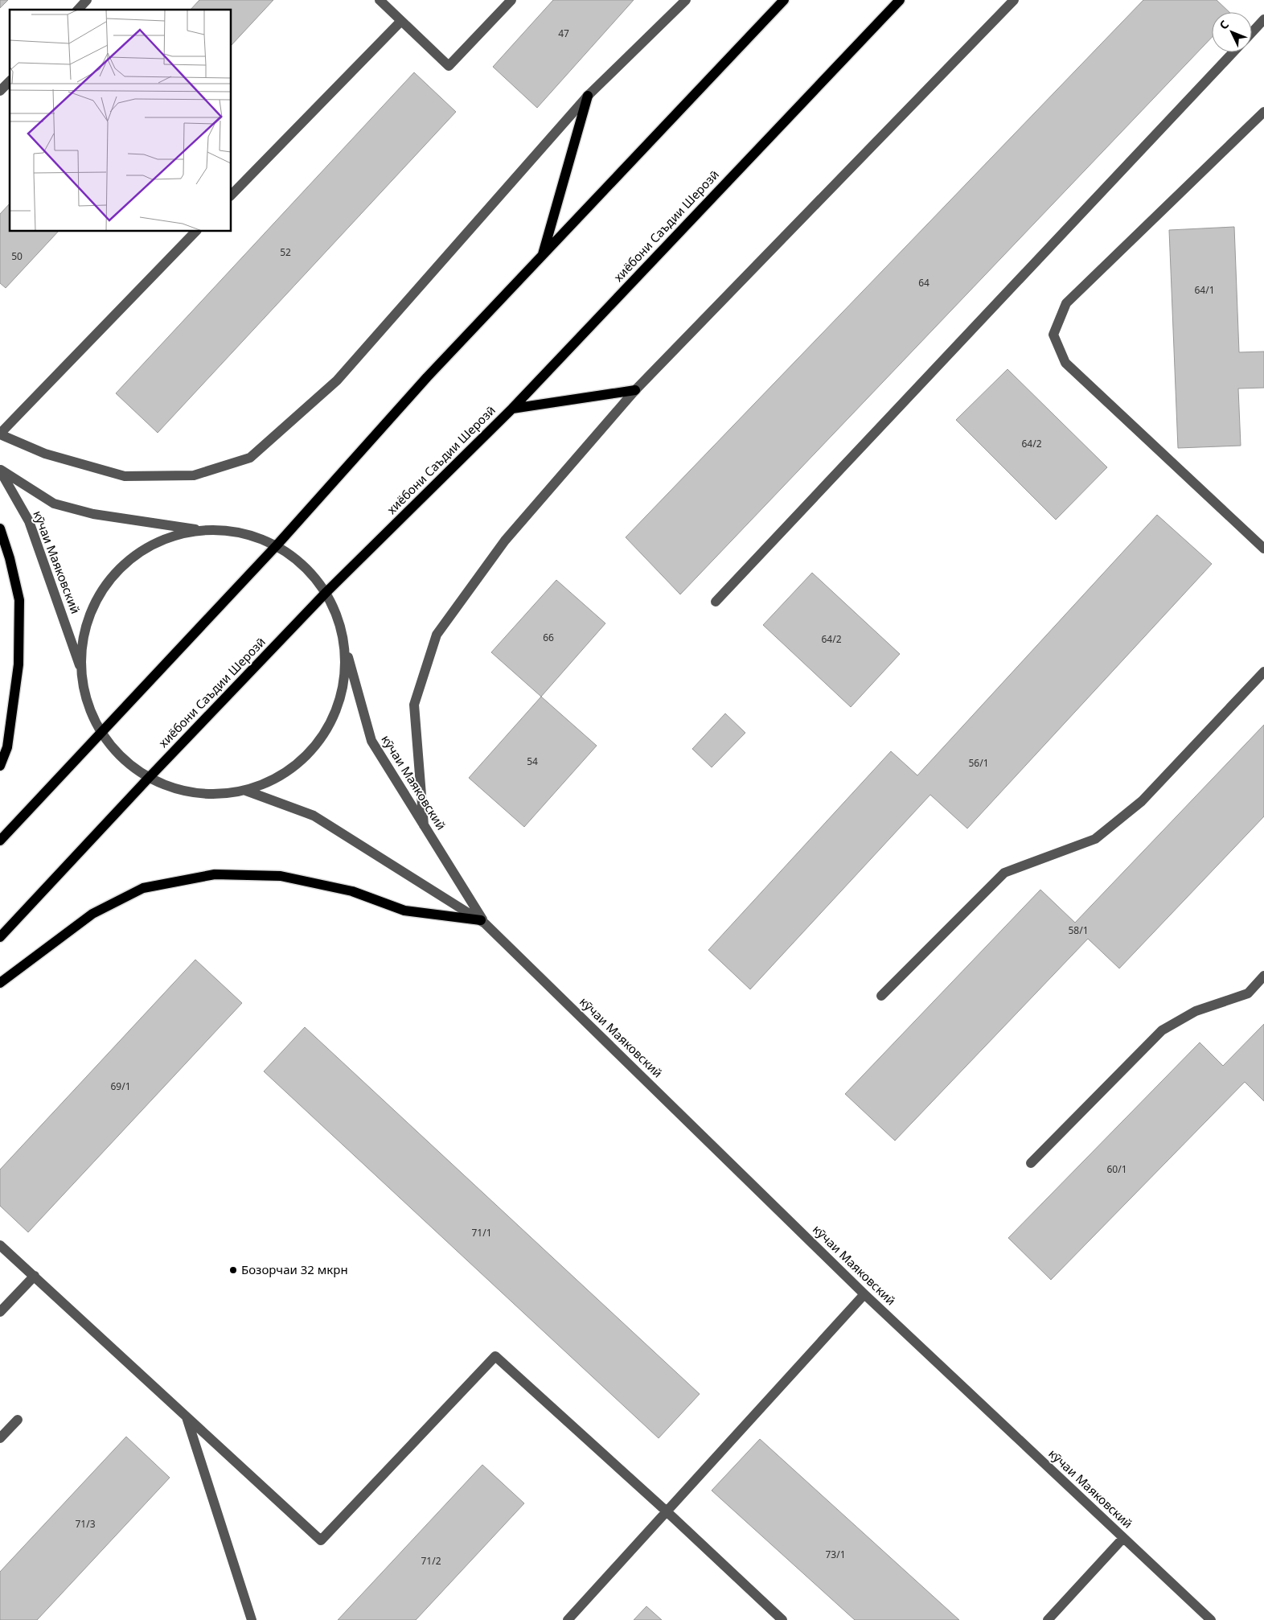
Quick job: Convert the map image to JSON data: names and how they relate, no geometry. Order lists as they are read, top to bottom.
{
  "streets": {
    "main road": ["хиёбони Саъдии Шерозӣ"],
    "street": ["кӯчаи Маяковский"]
  },
  "crossings": [
    ["хиёбони Саъдии Шерозӣ", "кӯчаи Маяковский"]
  ],
  "places": ["Бозорчаи 32 мкрн"],
  "house_numbers": [
    "47",
    "52",
    "50",
    "64",
    "64/1",
    "64/2",
    "66",
    "64/2",
    "54",
    "56/1",
    "58/1",
    "69/1",
    "60/1",
    "71/1",
    "71/3",
    "73/1",
    "71/2"
  ],
  "north": "top left"
}
